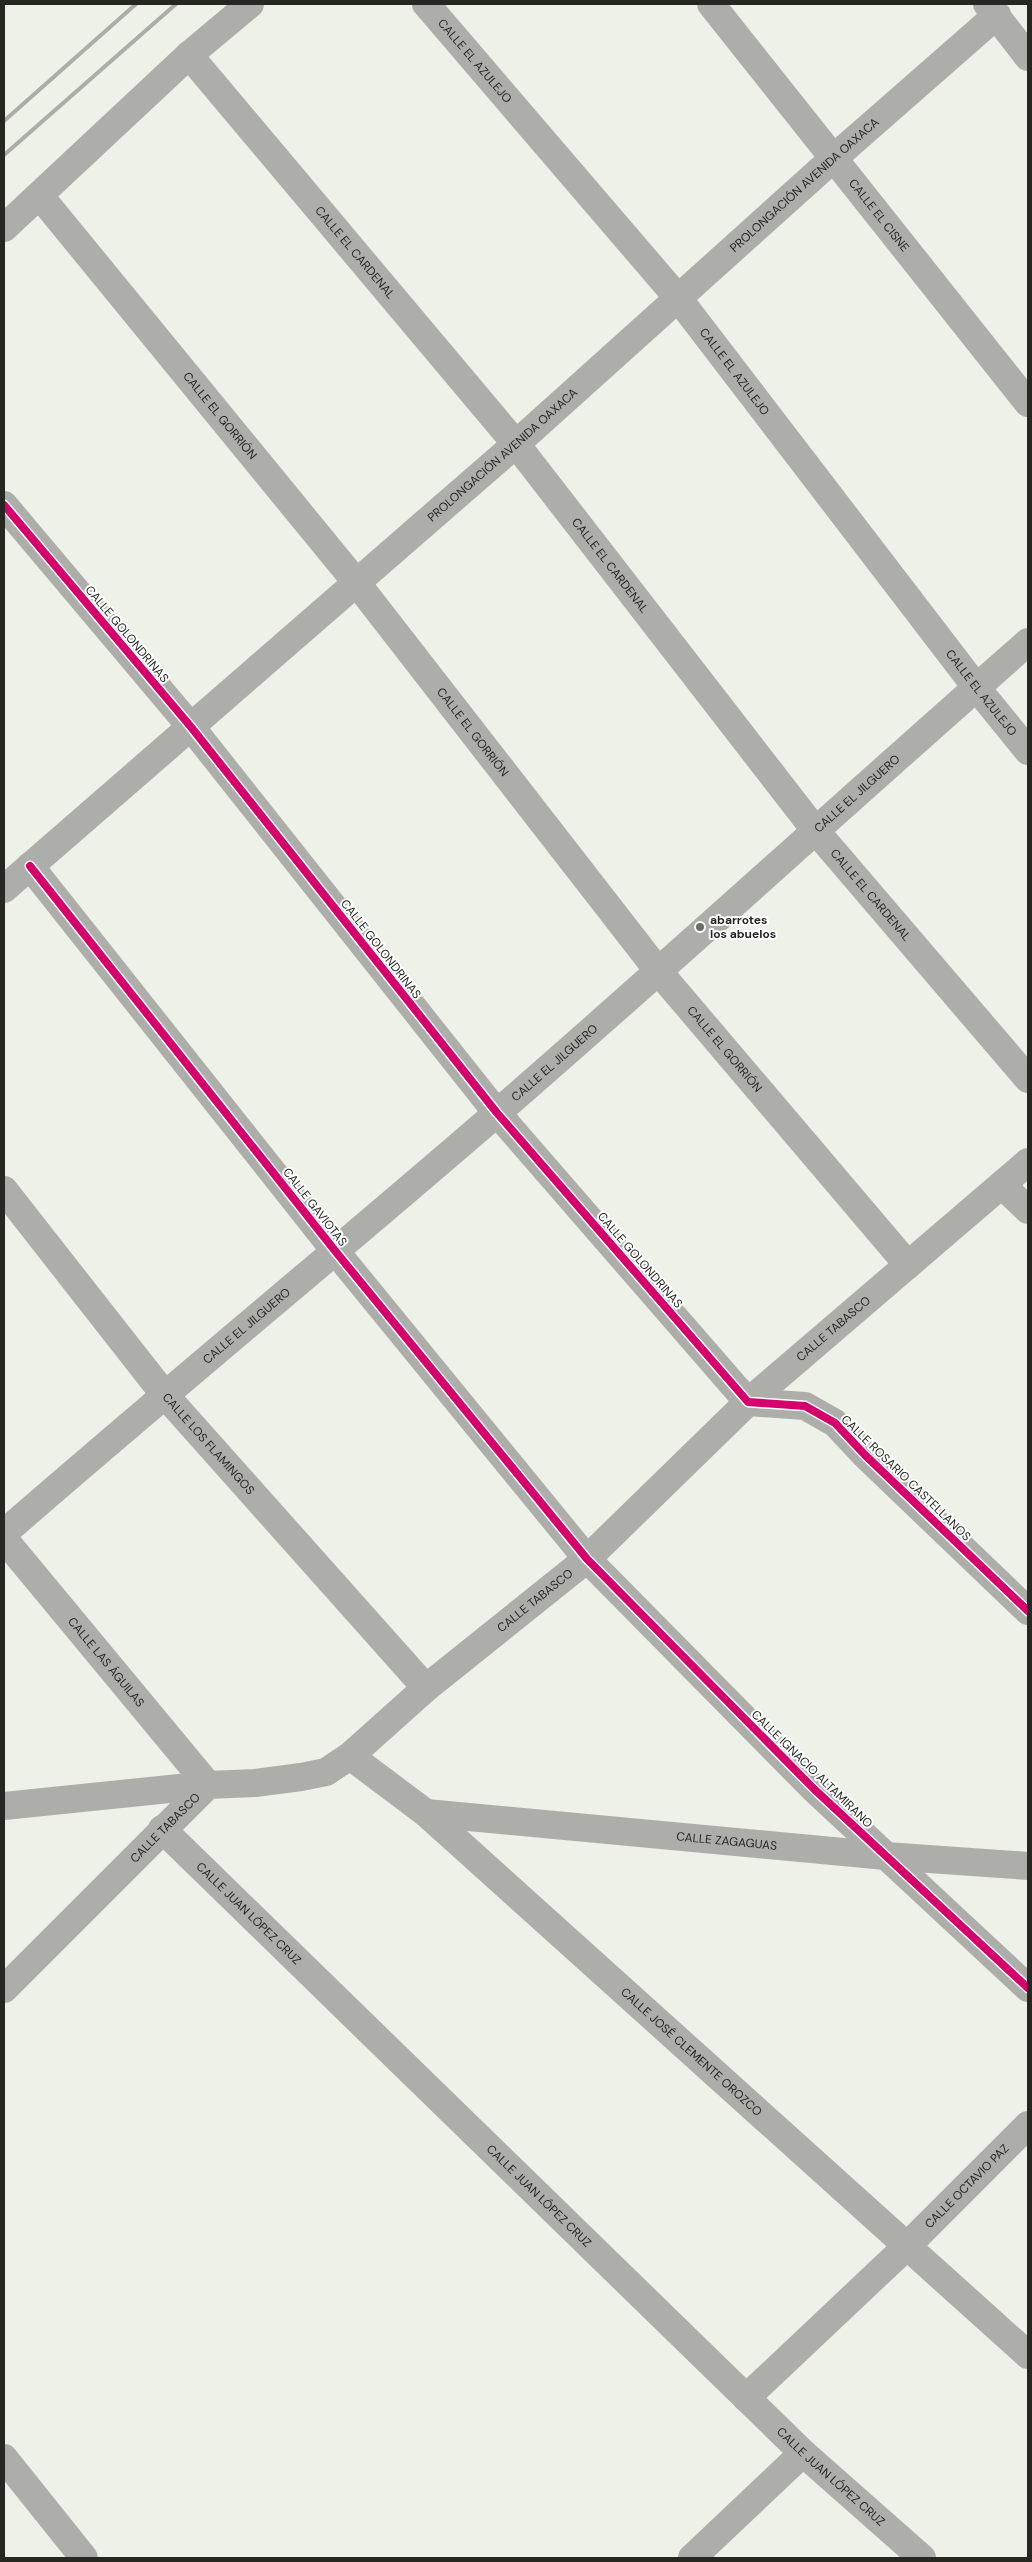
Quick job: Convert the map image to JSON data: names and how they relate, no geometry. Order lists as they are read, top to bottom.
{
  "streets": {
    "street": [
      "CALLE EL AZULEJO",
      "PROLONGACIÓN AVENIDA OAXACA",
      "CALLE EL CISNE",
      "CALLE EL CARDENAL",
      "CALLE EL GORRIÓN",
      "CALLE GOLONDRINAS",
      "CALLE EL JILGUERO",
      "CALLE GAVIOTAS",
      "CALLE TABASCO",
      "CALLE LOS FLAMINGOS",
      "CALLE ROSARIO CASTELLANOS",
      "CALLE LAS ÁGUILAS",
      "CALLE IGNACIO ALTAMIRANO",
      "CALLE ZAGAGUAS",
      "CALLE JUAN LÓPEZ CRUZ",
      "CALLE JOSÉ CLEMENTE OROZCO",
      "CALLE OCTAVIO PAZ"
    ]
  },
  "crossings": [
    ["CALLE EL AZULEJO", "PROLONGACIÓN AVENIDA OAXACA"],
    ["CALLE EL AZULEJO", "CALLE EL JILGUERO"],
    ["PROLONGACIÓN AVENIDA OAXACA", "CALLE EL CISNE"],
    ["PROLONGACIÓN AVENIDA OAXACA", "CALLE EL CARDENAL"],
    ["PROLONGACIÓN AVENIDA OAXACA", "CALLE EL GORRIÓN"],
    ["PROLONGACIÓN AVENIDA OAXACA", "CALLE GOLONDRINAS"],
    ["PROLONGACIÓN AVENIDA OAXACA", "CALLE GAVIOTAS"],
    ["CALLE EL CARDENAL", "CALLE EL JILGUERO"],
    ["CALLE EL GORRIÓN", "CALLE EL JILGUERO"],
    ["CALLE EL GORRIÓN", "CALLE TABASCO"],
    ["CALLE GOLONDRINAS", "CALLE EL JILGUERO"],
    ["CALLE GOLONDRINAS", "CALLE TABASCO"],
    ["CALLE GOLONDRINAS", "CALLE ROSARIO CASTELLANOS"],
    ["CALLE EL JILGUERO", "CALLE GAVIOTAS"],
    ["CALLE EL JILGUERO", "CALLE LOS FLAMINGOS"],
    ["CALLE GAVIOTAS", "CALLE TABASCO"],
    ["CALLE GAVIOTAS", "CALLE IGNACIO ALTAMIRANO"],
    ["CALLE TABASCO", "CALLE LOS FLAMINGOS"],
    ["CALLE TABASCO", "CALLE ROSARIO CASTELLANOS"],
    ["CALLE TABASCO", "CALLE LAS ÁGUILAS"],
    ["CALLE TABASCO", "CALLE IGNACIO ALTAMIRANO"],
    ["CALLE TABASCO", "CALLE JUAN LÓPEZ CRUZ"],
    ["CALLE TABASCO", "CALLE JOSÉ CLEMENTE OROZCO"],
    ["CALLE IGNACIO ALTAMIRANO", "CALLE ZAGAGUAS"],
    ["CALLE ZAGAGUAS", "CALLE JOSÉ CLEMENTE OROZCO"],
    ["CALLE JUAN LÓPEZ CRUZ", "CALLE OCTAVIO PAZ"],
    ["CALLE JOSÉ CLEMENTE OROZCO", "CALLE OCTAVIO PAZ"]
  ],
  "places": ["abarrotes los abuelos"]
}
